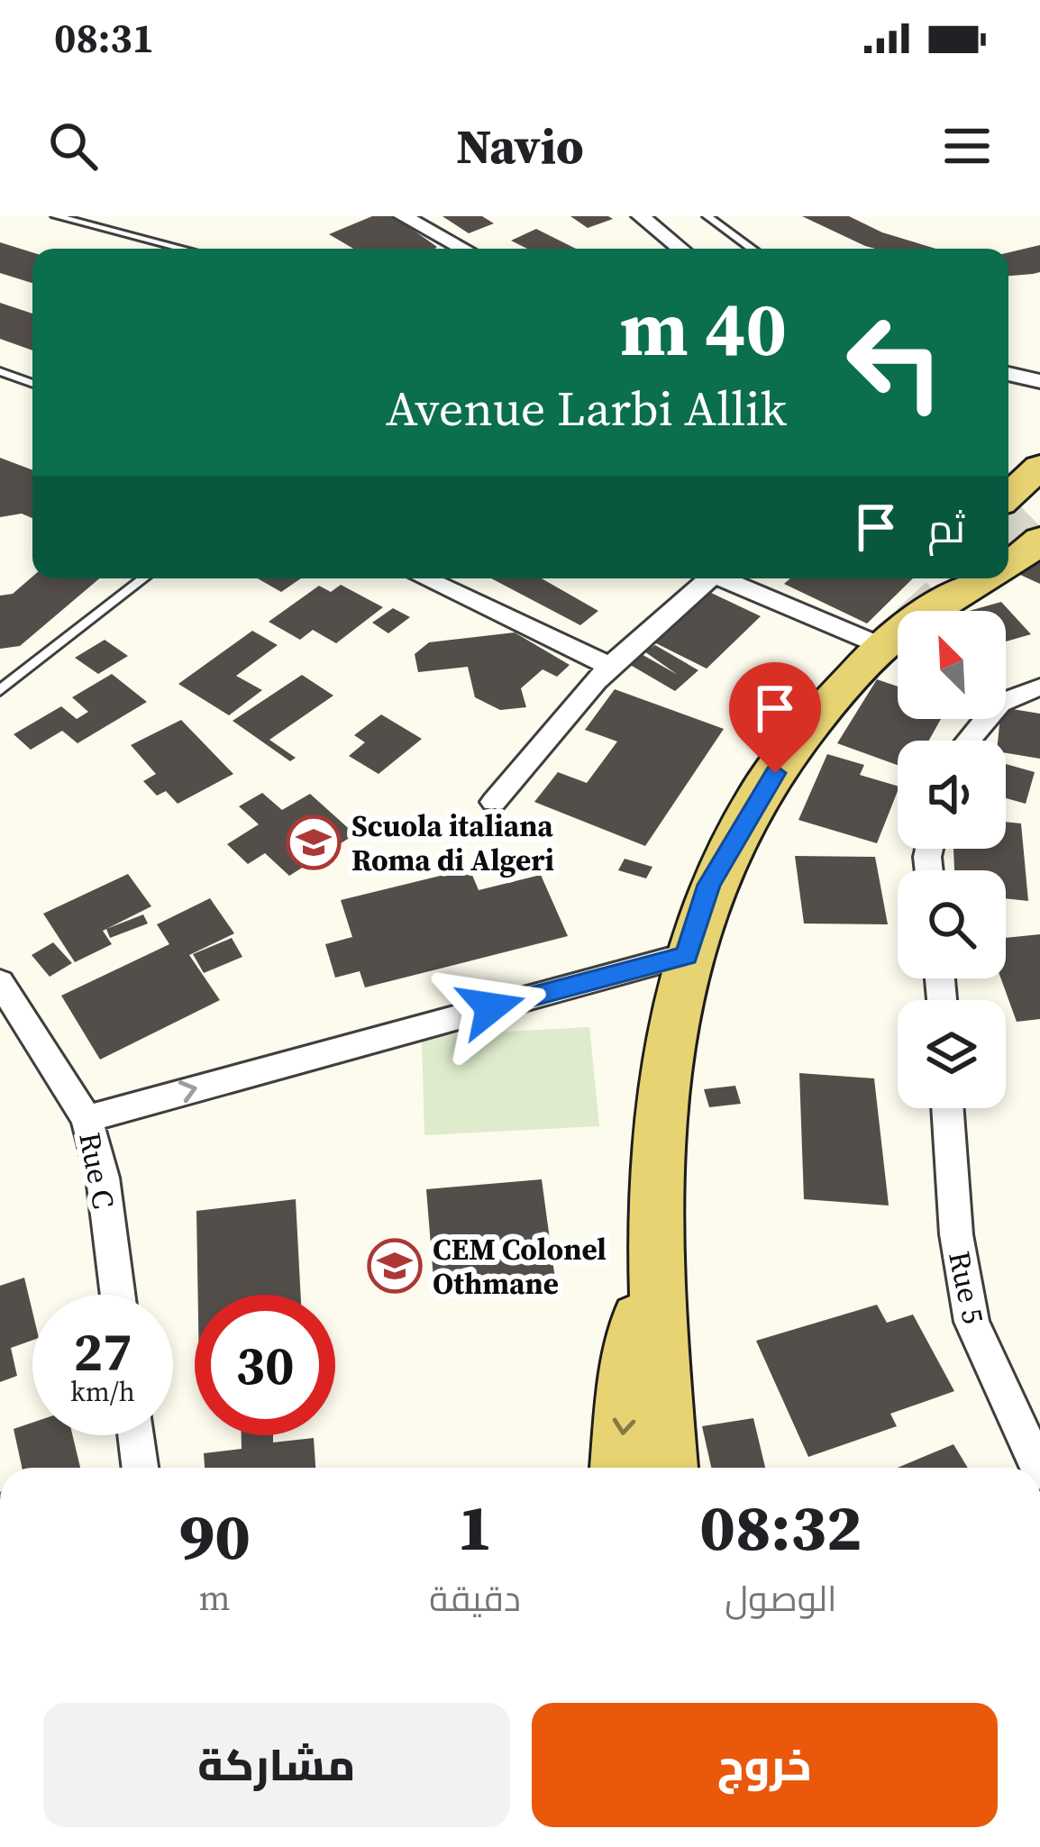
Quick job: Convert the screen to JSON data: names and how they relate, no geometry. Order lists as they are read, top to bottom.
{
  "streets": {
    "street": ["Rue C", "Rue 5"]
  },
  "places": {
    "school or university": ["Scuola italiana Roma di Algeri", "CEM Colonel Othmane"]
  },
  "north": "top left",
  "page": {
    "status": "08:31",
    "header": "Navio",
    "turn": ["40 m", "Avenue Larbi Allik"],
    "then": "ثم",
    "speed": "27 km/h",
    "limit": "30",
    "eta": [
      "08:32",
      "الوصول",
      "1",
      "دقيقة",
      "90",
      "m"
    ],
    "buttons": ["خروج", "مشاركة"]
  }
}
